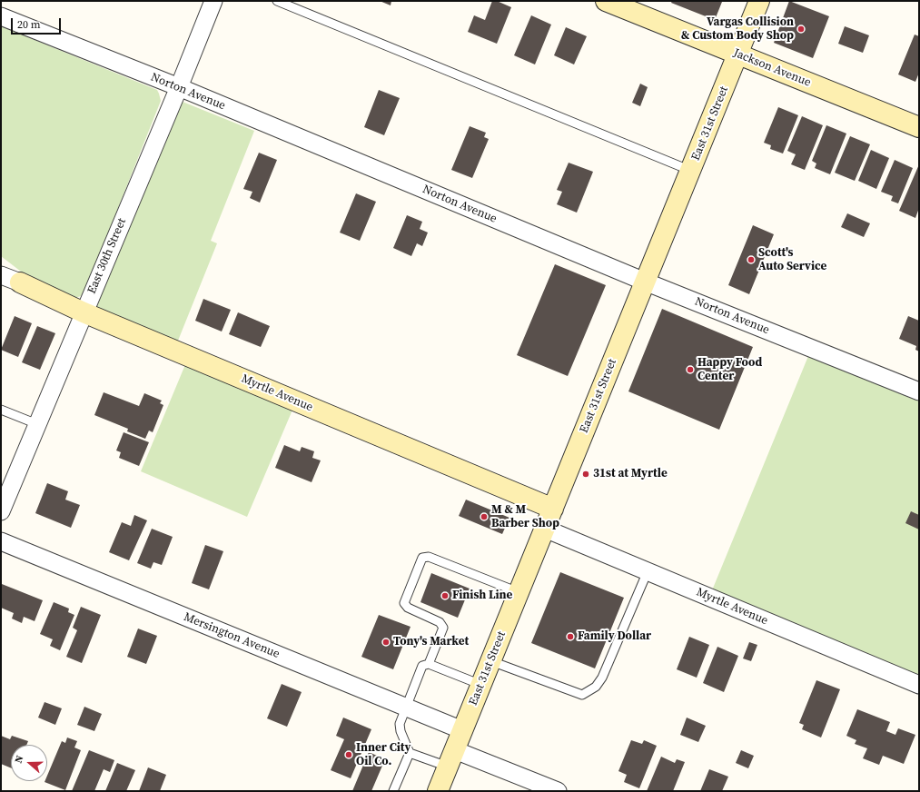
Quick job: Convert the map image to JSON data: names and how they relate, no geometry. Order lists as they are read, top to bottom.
{
  "streets": {
    "street": [
      "Jackson Avenue",
      "Norton Avenue",
      "East 31st Street",
      "East 30th Street",
      "Myrtle Avenue",
      "Mersington Avenue"
    ]
  },
  "crossings": [
    ["Jackson Avenue", "East 31st Street"],
    ["Norton Avenue", "East 31st Street"],
    ["Norton Avenue", "East 30th Street"],
    ["East 31st Street", "Myrtle Avenue"],
    ["East 31st Street", "Mersington Avenue"],
    ["East 30th Street", "Myrtle Avenue"]
  ],
  "places": [
    "Vargas Collision & Custom Body Shop",
    "Scott's Auto Service",
    "Happy Food Center",
    "31st at Myrtle",
    "M & M Barber Shop",
    "Finish Line",
    "Family Dollar",
    "Tony's Market",
    "Inner City Oil Co."
  ],
  "scale_bar": "20 m",
  "north": "left"
}
